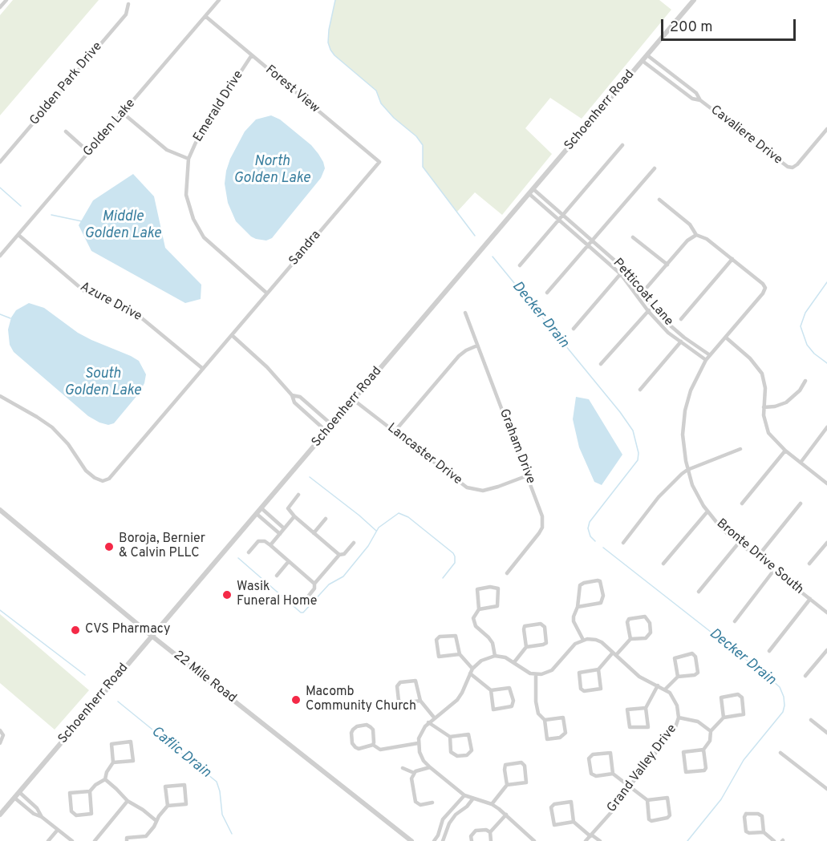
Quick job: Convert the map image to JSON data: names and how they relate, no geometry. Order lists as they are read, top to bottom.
{
  "streets": {
    "street": [
      "Golden Park Drive",
      "Forest View",
      "Emerald Drive",
      "Schoenherr Road",
      "Golden Lake",
      "Cavaliere Drive",
      "Sandra",
      "Petticoat Lane",
      "Azure Drive",
      "Graham Drive",
      "Lancaster Drive",
      "Bronte Drive South",
      "22 Mile Road",
      "Grand Valley Drive"
    ]
  },
  "crossings": [
    ["Forest View", "Emerald Drive"],
    ["Forest View", "Golden Lake"],
    ["Forest View", "Sandra"],
    ["Schoenherr Road", "Cavaliere Drive"],
    ["Schoenherr Road", "Petticoat Lane"],
    ["Schoenherr Road", "Lancaster Drive"],
    ["Schoenherr Road", "22 Mile Road"],
    ["Golden Lake", "Azure Drive"],
    ["Sandra", "Azure Drive"],
    ["Petticoat Lane", "Bronte Drive South"],
    ["Graham Drive", "Lancaster Drive"]
  ],
  "water": [
    "North Golden Lake",
    "Middle Golden Lake",
    "Decker Drain",
    "South Golden Lake",
    "Caflic Drain"
  ],
  "places": [
    "Boroja, Bernier & Calvin PLLC",
    "Wasik Funeral Home",
    "CVS Pharmacy",
    "Macomb Community Church"
  ],
  "scale_bar": "200 m"
}
